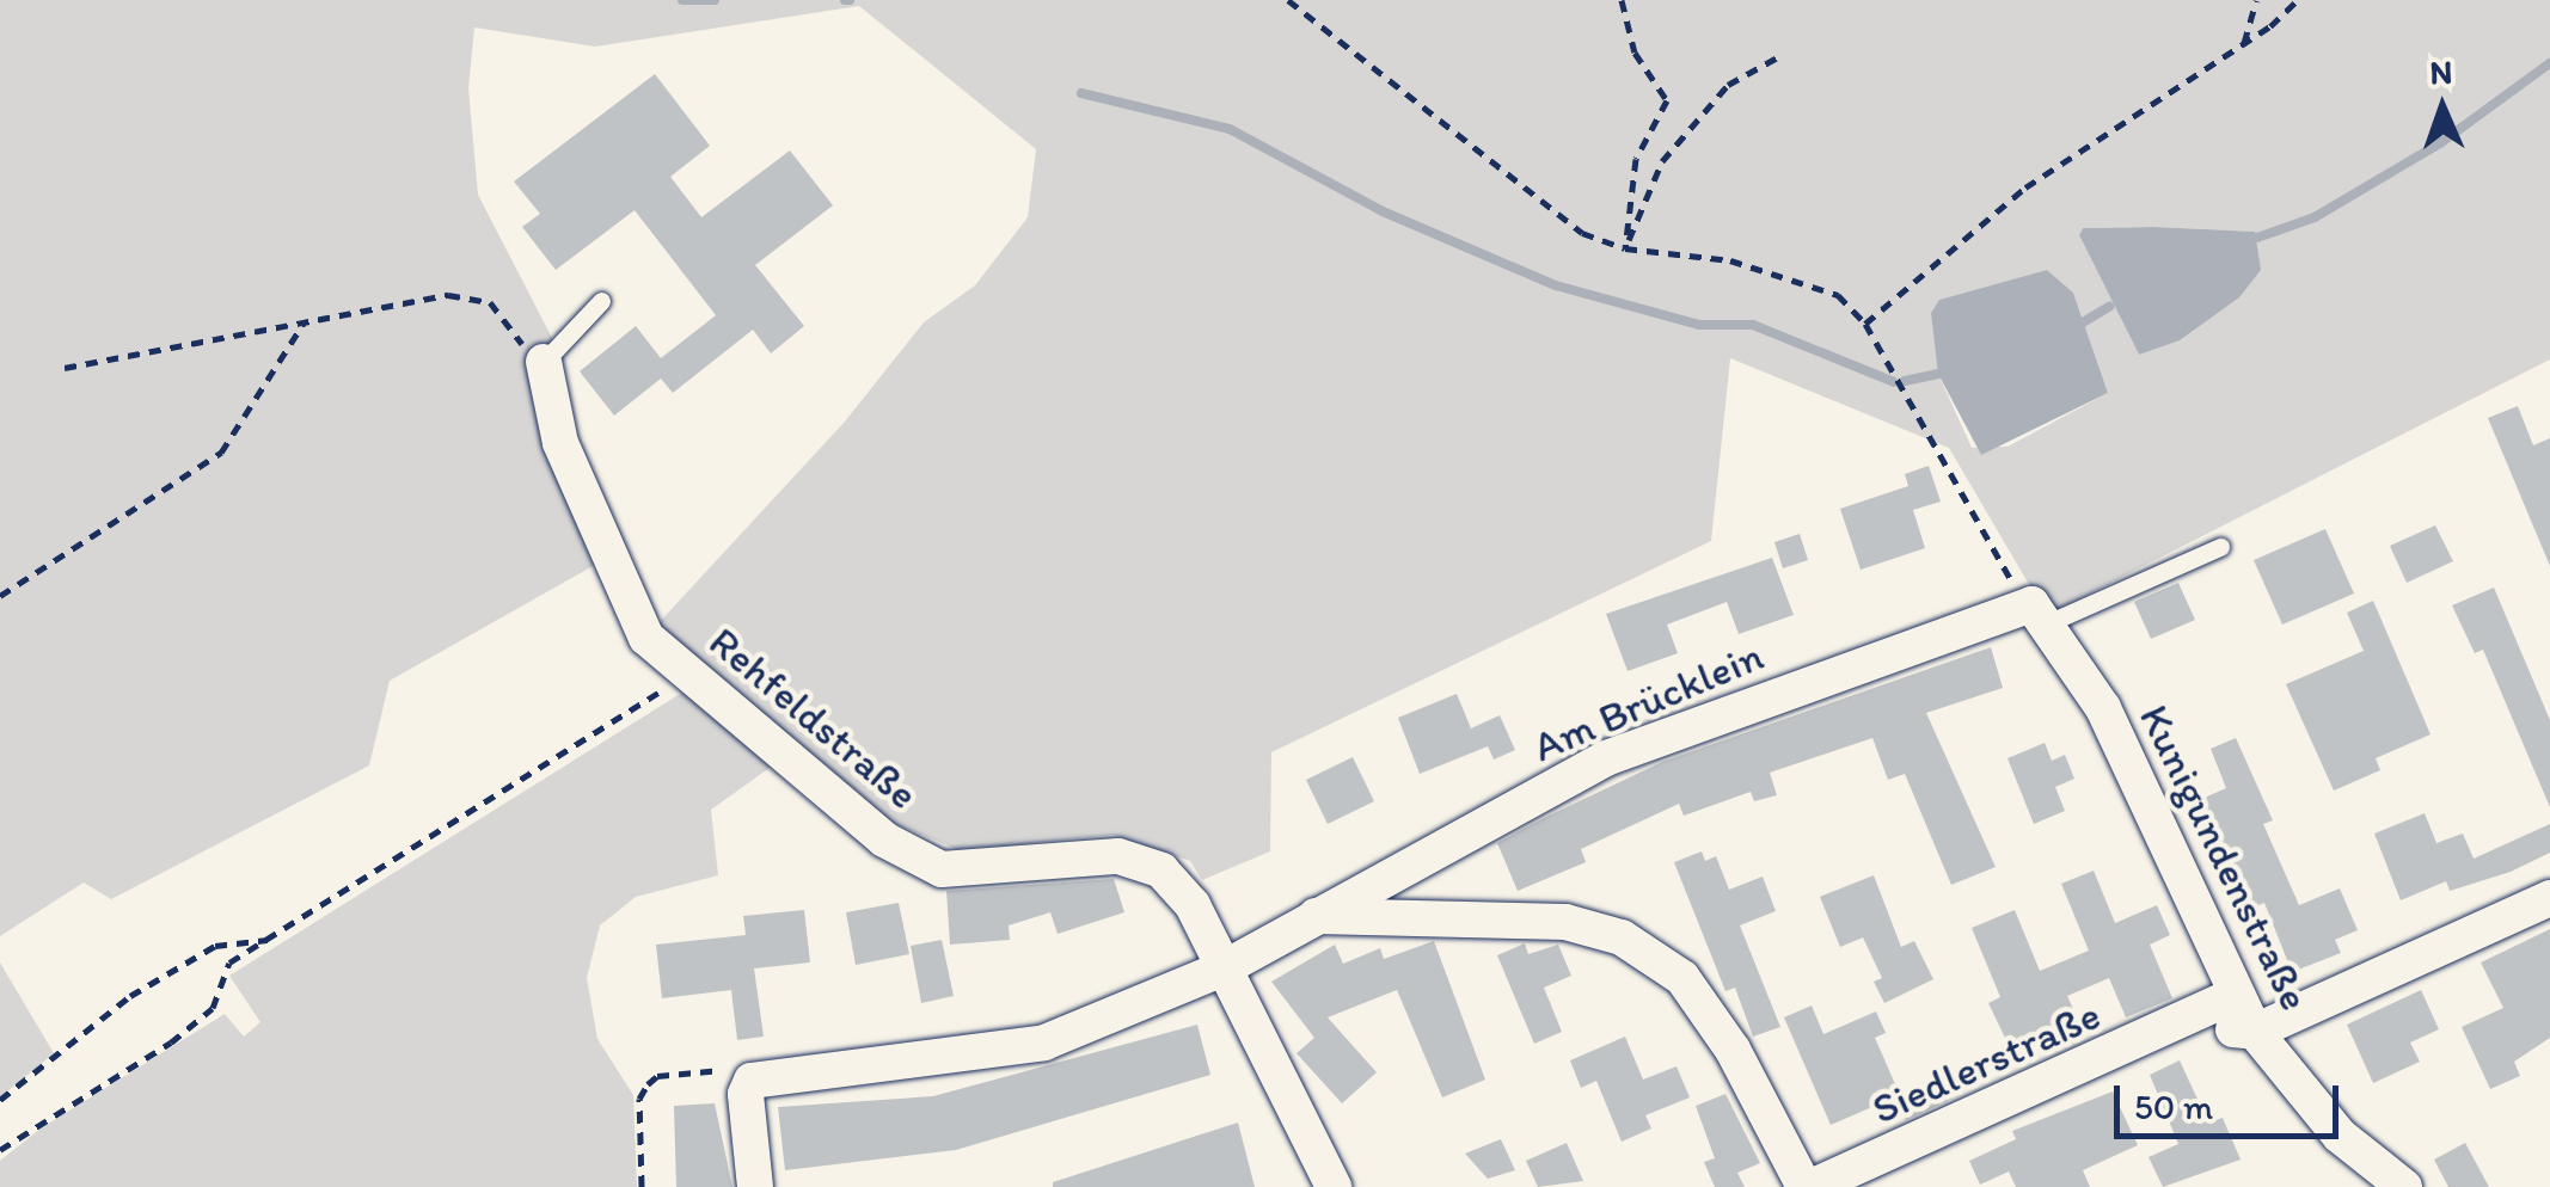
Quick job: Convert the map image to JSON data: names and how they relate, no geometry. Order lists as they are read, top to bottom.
{
  "streets": {
    "street": [
      "Am Brücklein",
      "Rehfeldstraße",
      "Kunigundenstraße",
      "Siedlerstraße"
    ]
  },
  "crossings": [
    ["Am Brücklein", "Kunigundenstraße"],
    ["Kunigundenstraße", "Siedlerstraße"]
  ],
  "scale_bar": "50 m",
  "north": "top"
}
